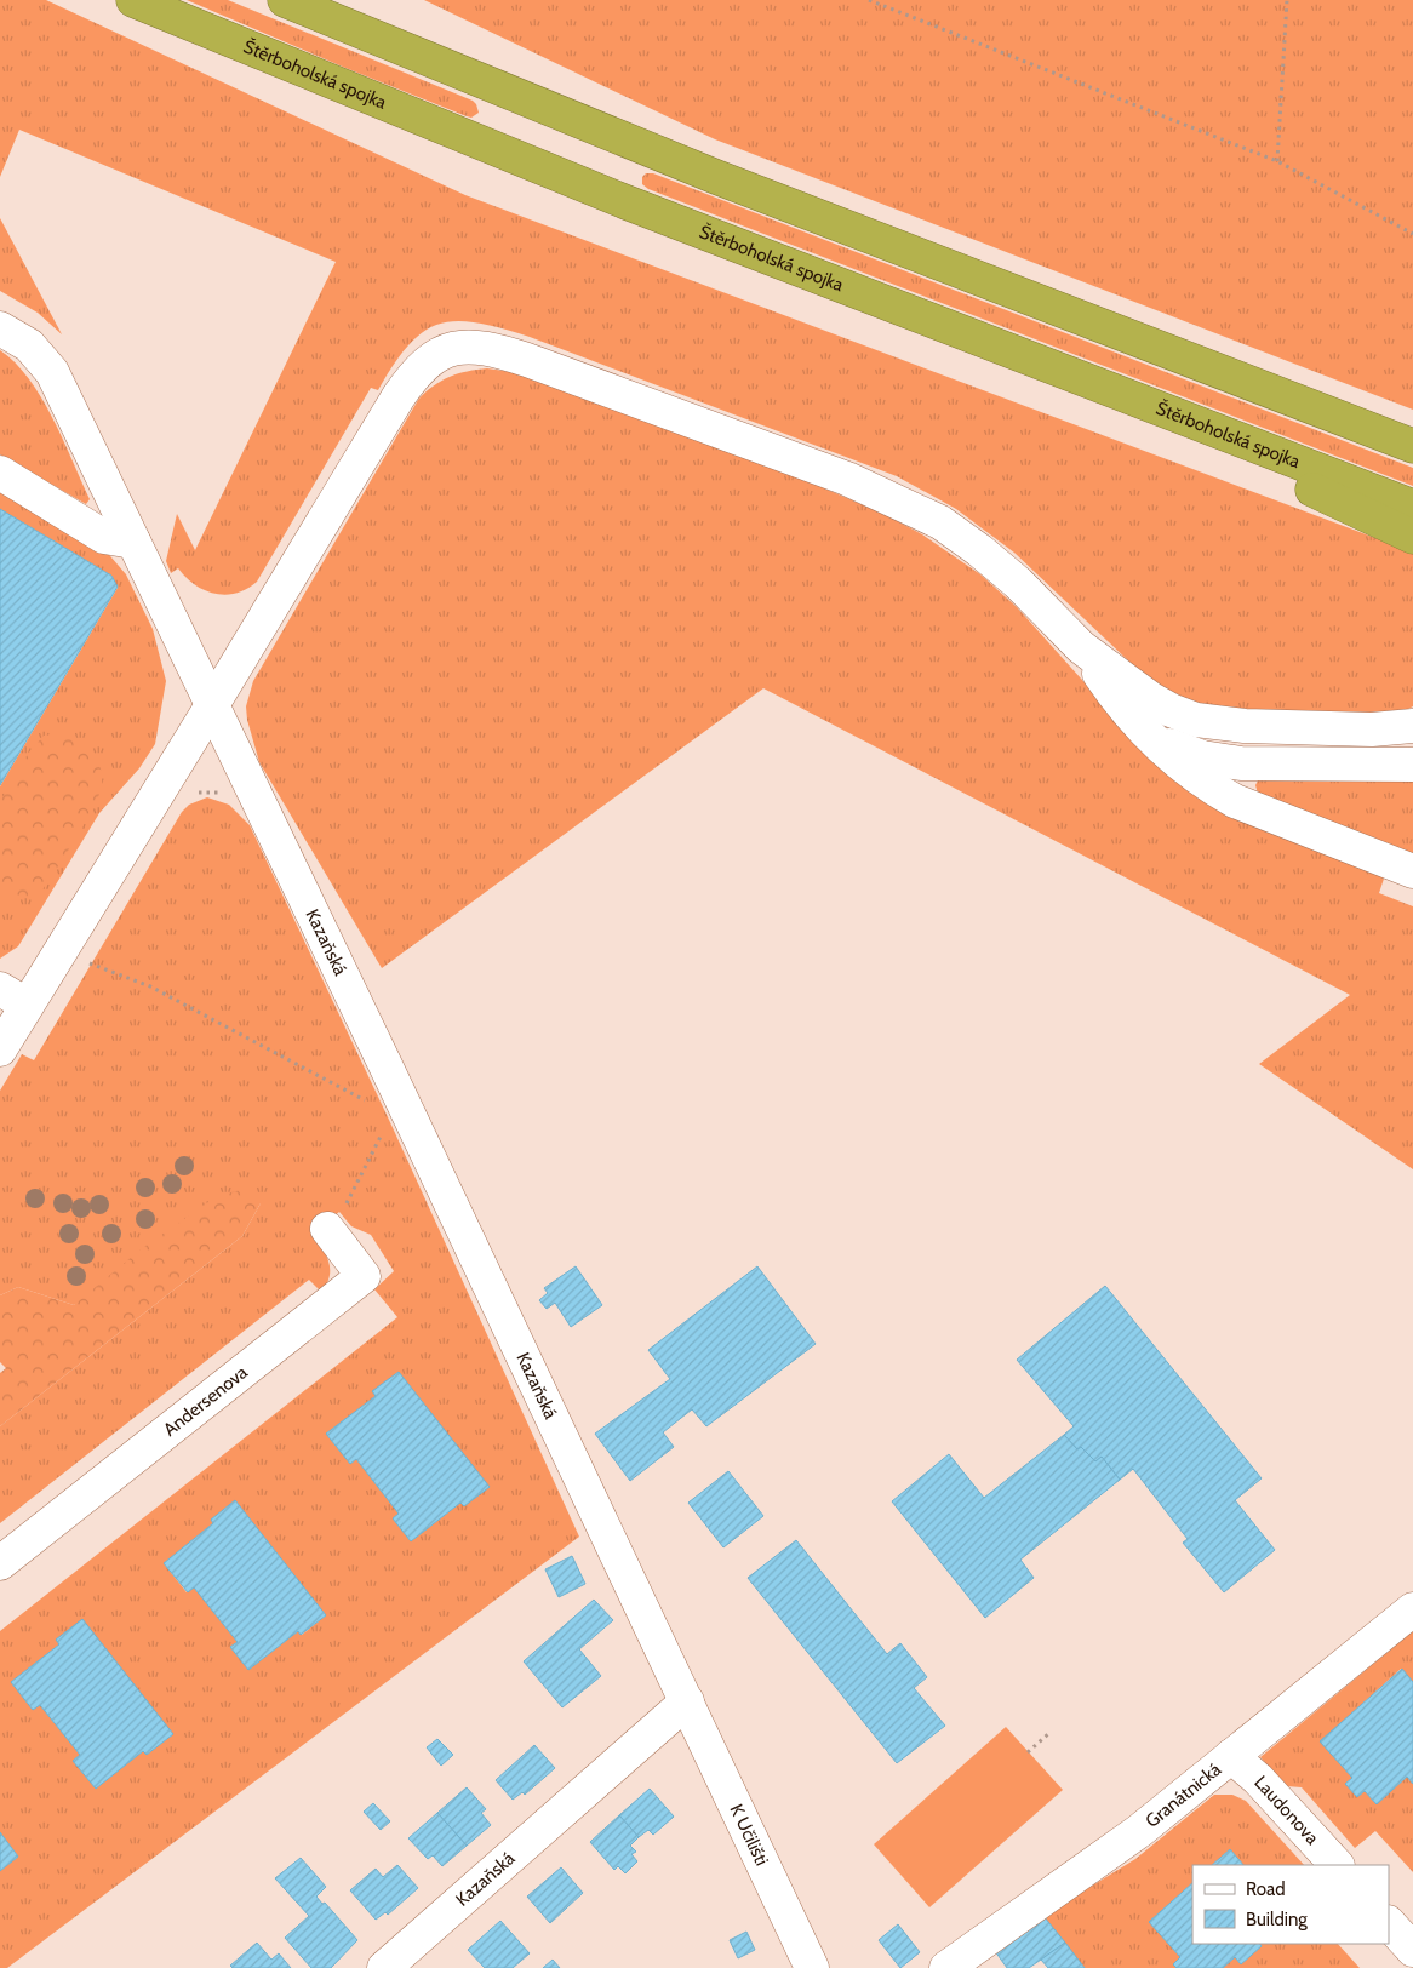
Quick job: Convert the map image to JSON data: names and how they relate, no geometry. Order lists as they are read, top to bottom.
{
  "streets": {
    "highway": ["Štěrboholská spojka"],
    "street": [
      "Kazaňská",
      "Andersenova",
      "Granátnická",
      "Laudonova",
      "K Učilišti"
    ]
  },
  "crossings": [
    ["Kazaňská", "K Učilišti"],
    ["Granátnická", "Laudonova"]
  ],
  "legend": ["Road", "Building"]
}
